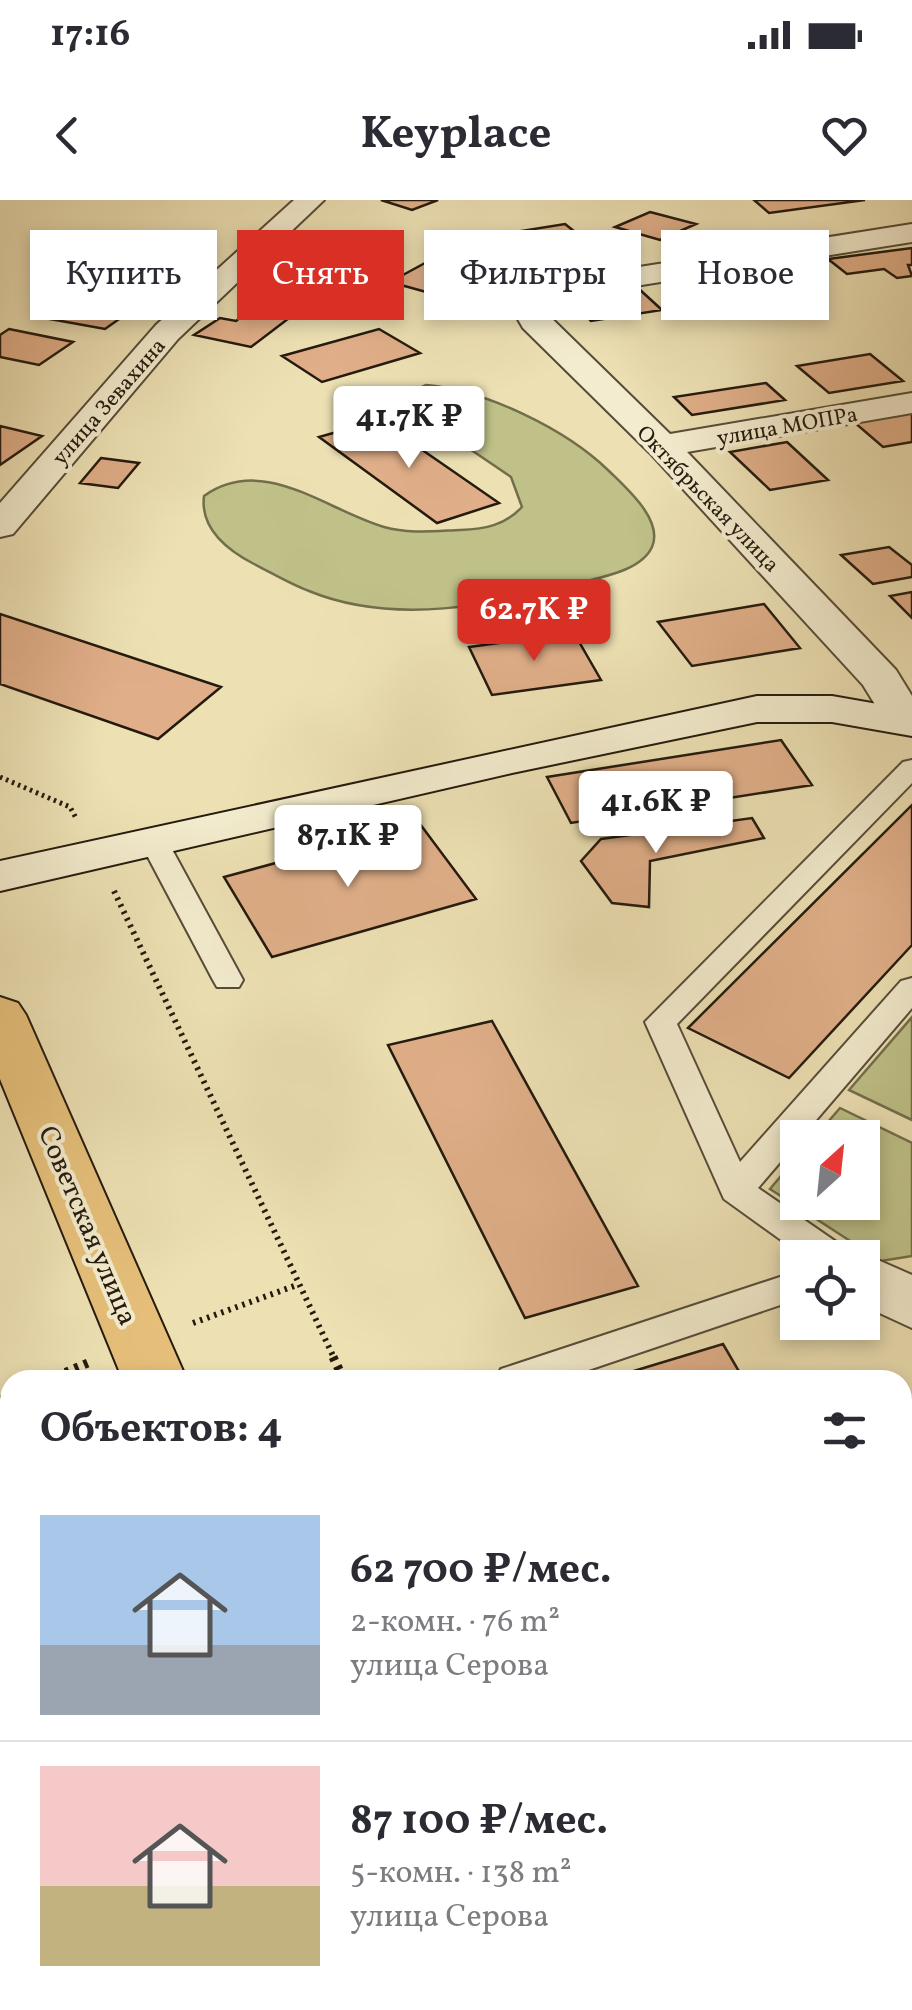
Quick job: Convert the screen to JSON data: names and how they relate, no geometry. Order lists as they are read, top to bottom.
{
  "streets": {
    "main road": ["Советская улица"],
    "street": ["улица Зевахина", "улица МОПРа", "Октябрьская улица"]
  },
  "crossings": [
    ["улица МОПРа", "Октябрьская улица"]
  ],
  "north": "top right",
  "page": {
    "status": "17:16",
    "header": "Keyplace",
    "chip": [
      "Купить",
      "Снять",
      "Фильтры",
      "Новое"
    ],
    "price": [
      "41.7K ₽",
      "62.7K ₽",
      "41.6K ₽",
      "87.1K ₽"
    ],
    "heading": "Объектов: 4",
    "list": [
      {
        "name": "62 700 ₽/мес.",
        "note": "2-комн. · 76 m² · улица Серова"
      },
      {
        "name": "87 100 ₽/мес.",
        "note": "5-комн. · 138 m² · улица Серова"
      }
    ]
  }
}
